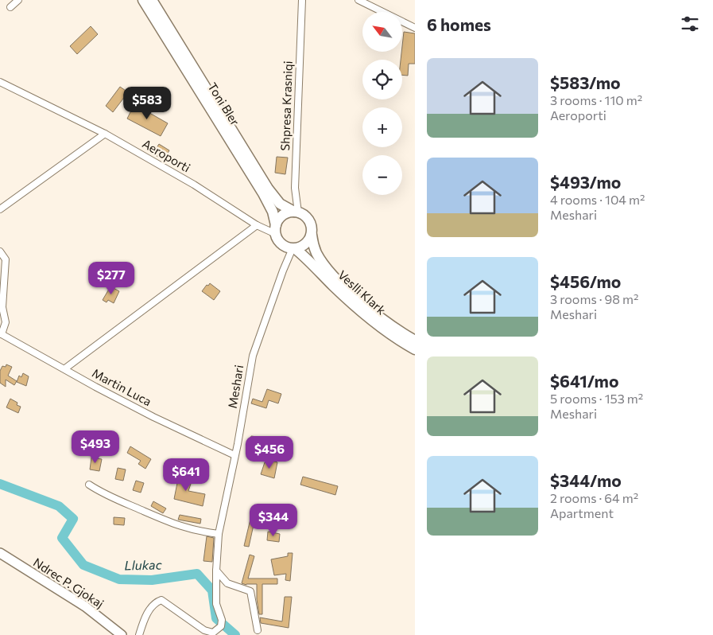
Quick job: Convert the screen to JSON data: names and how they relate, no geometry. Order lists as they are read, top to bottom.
{
  "streets": {
    "main road": ["Toni Bler", "Veslli Klark"],
    "street": [
      "Shpresa Krasniqi",
      "Aeroporti",
      "Meshari",
      "Martin Luca",
      "Ndrec P. Gjokaj"
    ]
  },
  "crossings": [
    ["Toni Bler", "Shpresa Krasniqi"],
    ["Toni Bler", "Aeroporti"],
    ["Toni Bler", "Veslli Klark"],
    ["Toni Bler", "Meshari"],
    ["Shpresa Krasniqi", "Aeroporti"],
    ["Shpresa Krasniqi", "Veslli Klark"],
    ["Shpresa Krasniqi", "Meshari"],
    ["Aeroporti", "Veslli Klark"],
    ["Aeroporti", "Meshari"],
    ["Veslli Klark", "Meshari"],
    ["Meshari", "Martin Luca"]
  ],
  "water": ["Llukac"],
  "north": "top left",
  "page": {
    "heading": "6 homes",
    "map_buttons": ["+", "−"],
    "list": [
      {
        "name": "$583/mo",
        "note": "3 rooms · 110 m² · Aeroporti"
      },
      {
        "name": "$493/mo",
        "note": "4 rooms · 104 m² · Meshari"
      },
      {
        "name": "$456/mo",
        "note": "3 rooms · 98 m² · Meshari"
      },
      {
        "name": "$641/mo",
        "note": "5 rooms · 153 m² · Meshari"
      },
      {
        "name": "$344/mo",
        "note": "2 rooms · 64 m² · Apartment"
      }
    ],
    "price": [
      "$583",
      "$277",
      "$493",
      "$456",
      "$641",
      "$344"
    ]
  }
}
